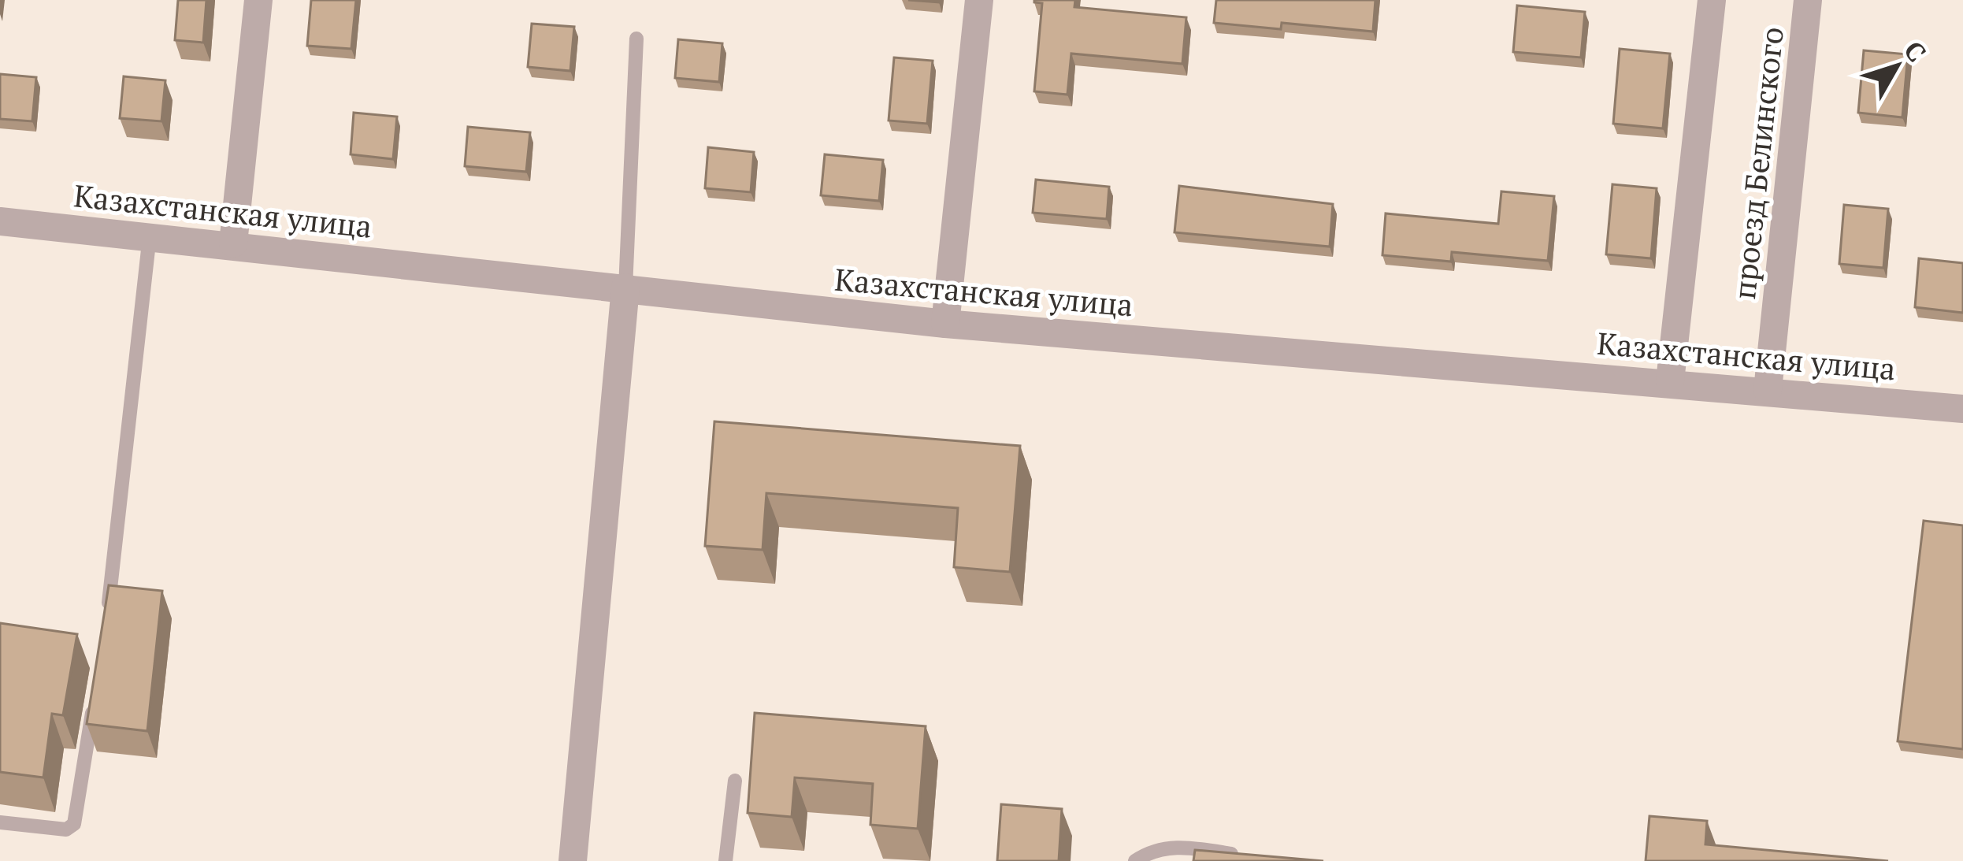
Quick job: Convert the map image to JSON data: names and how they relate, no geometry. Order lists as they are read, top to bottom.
{
  "streets": {
    "street": ["проезд Белинского", "Казахстанская улица"]
  },
  "crossings": [
    ["проезд Белинского", "Казахстанская улица"]
  ],
  "north": "top right"
}
